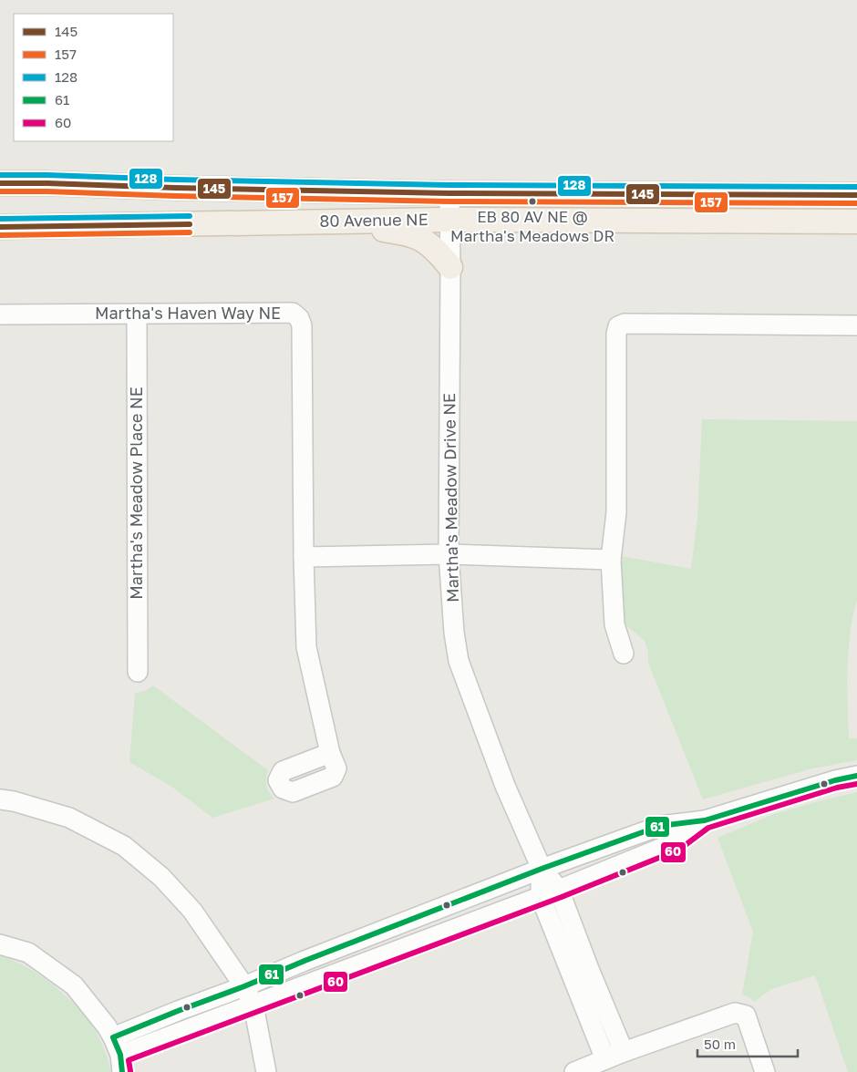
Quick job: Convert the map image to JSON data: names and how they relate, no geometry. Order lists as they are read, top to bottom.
{
  "streets": {
    "main road": ["80 Avenue NE"],
    "street": ["Martha's Haven Way NE", "Martha's Meadow Place NE", "Martha's Meadow Drive NE"]
  },
  "crossings": [
    ["80 Avenue NE", "Martha's Meadow Drive NE"],
    ["Martha's Haven Way NE", "Martha's Meadow Place NE"]
  ],
  "places": ["EB 80 AV NE @ Martha's Meadows DR"],
  "lines": [
    "transit line 128",
    "transit line 145",
    "transit line 157",
    "transit line 61",
    "transit line 60"
  ],
  "legend": [
    "145",
    "157",
    "128",
    "61",
    "60"
  ],
  "scale_bar": "50 m"
}
